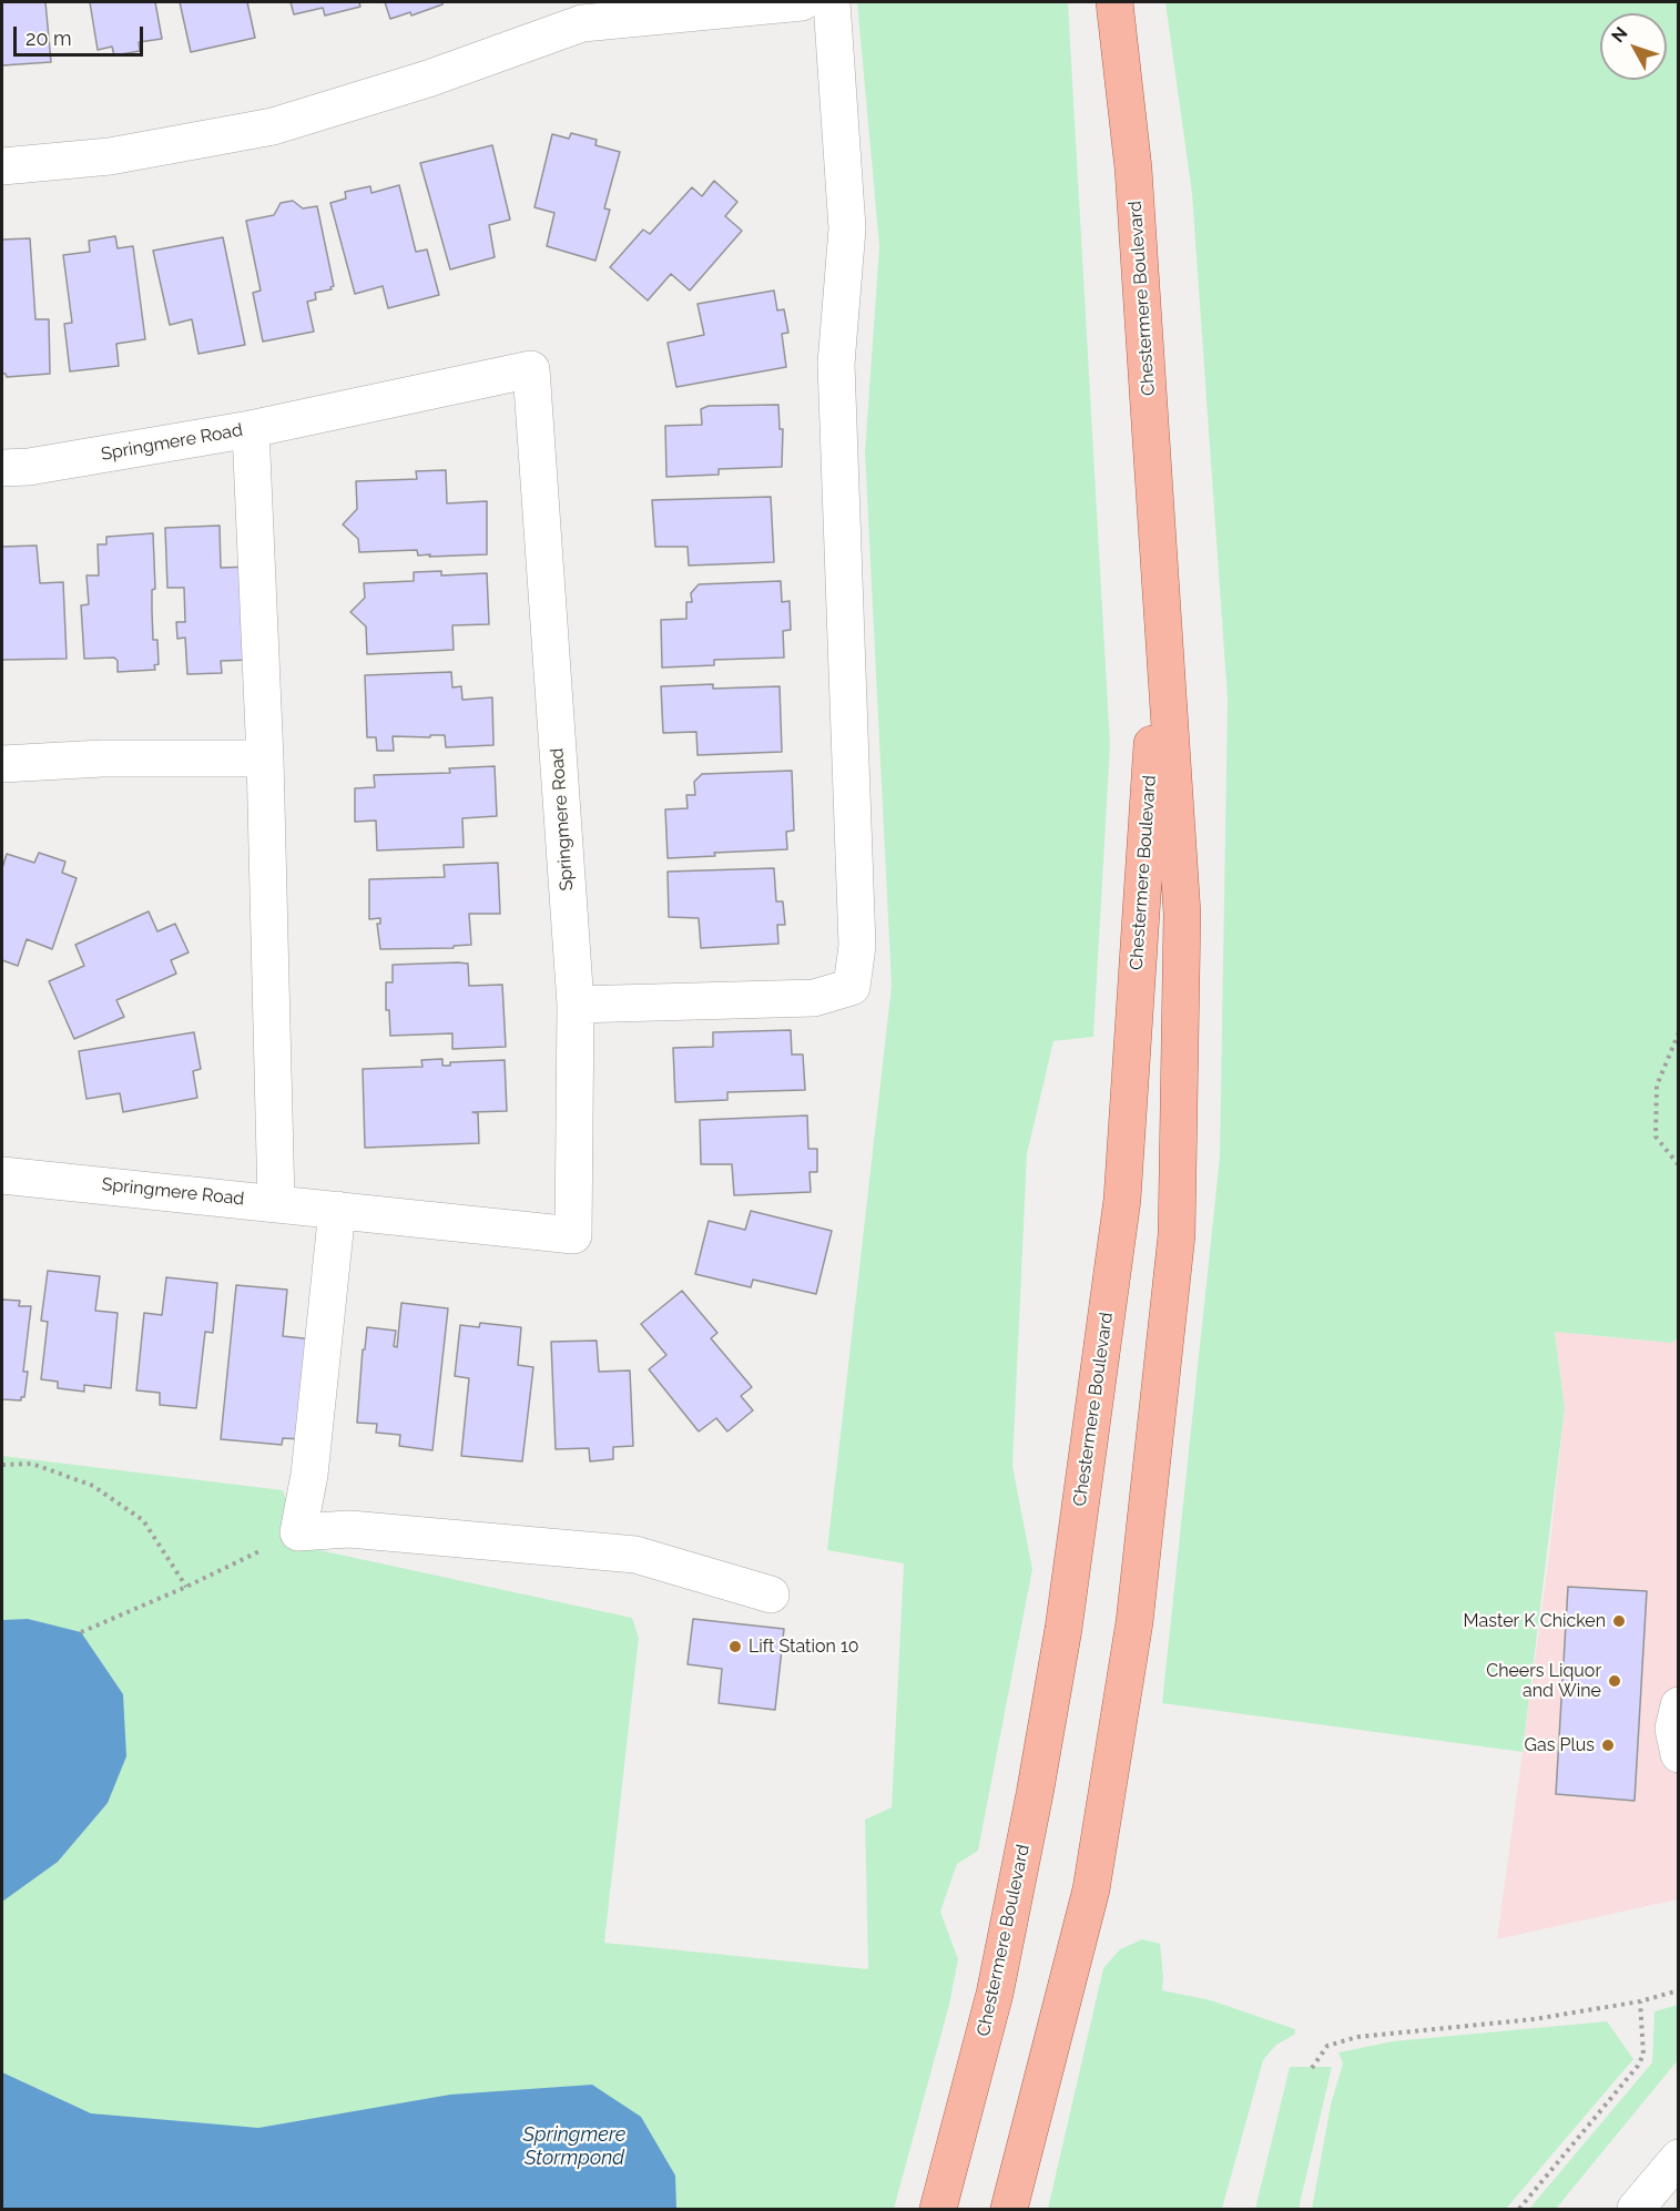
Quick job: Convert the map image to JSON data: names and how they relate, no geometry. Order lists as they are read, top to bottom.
{
  "streets": {
    "main road": ["Chestermere Boulevard"],
    "street": ["Springmere Road"]
  },
  "water": ["Springmere Stormpond"],
  "places": [
    "Master K Chicken",
    "Lift Station 10",
    "Cheers Liquor and Wine",
    "Gas Plus"
  ],
  "scale_bar": "20 m",
  "north": "top left"
}
